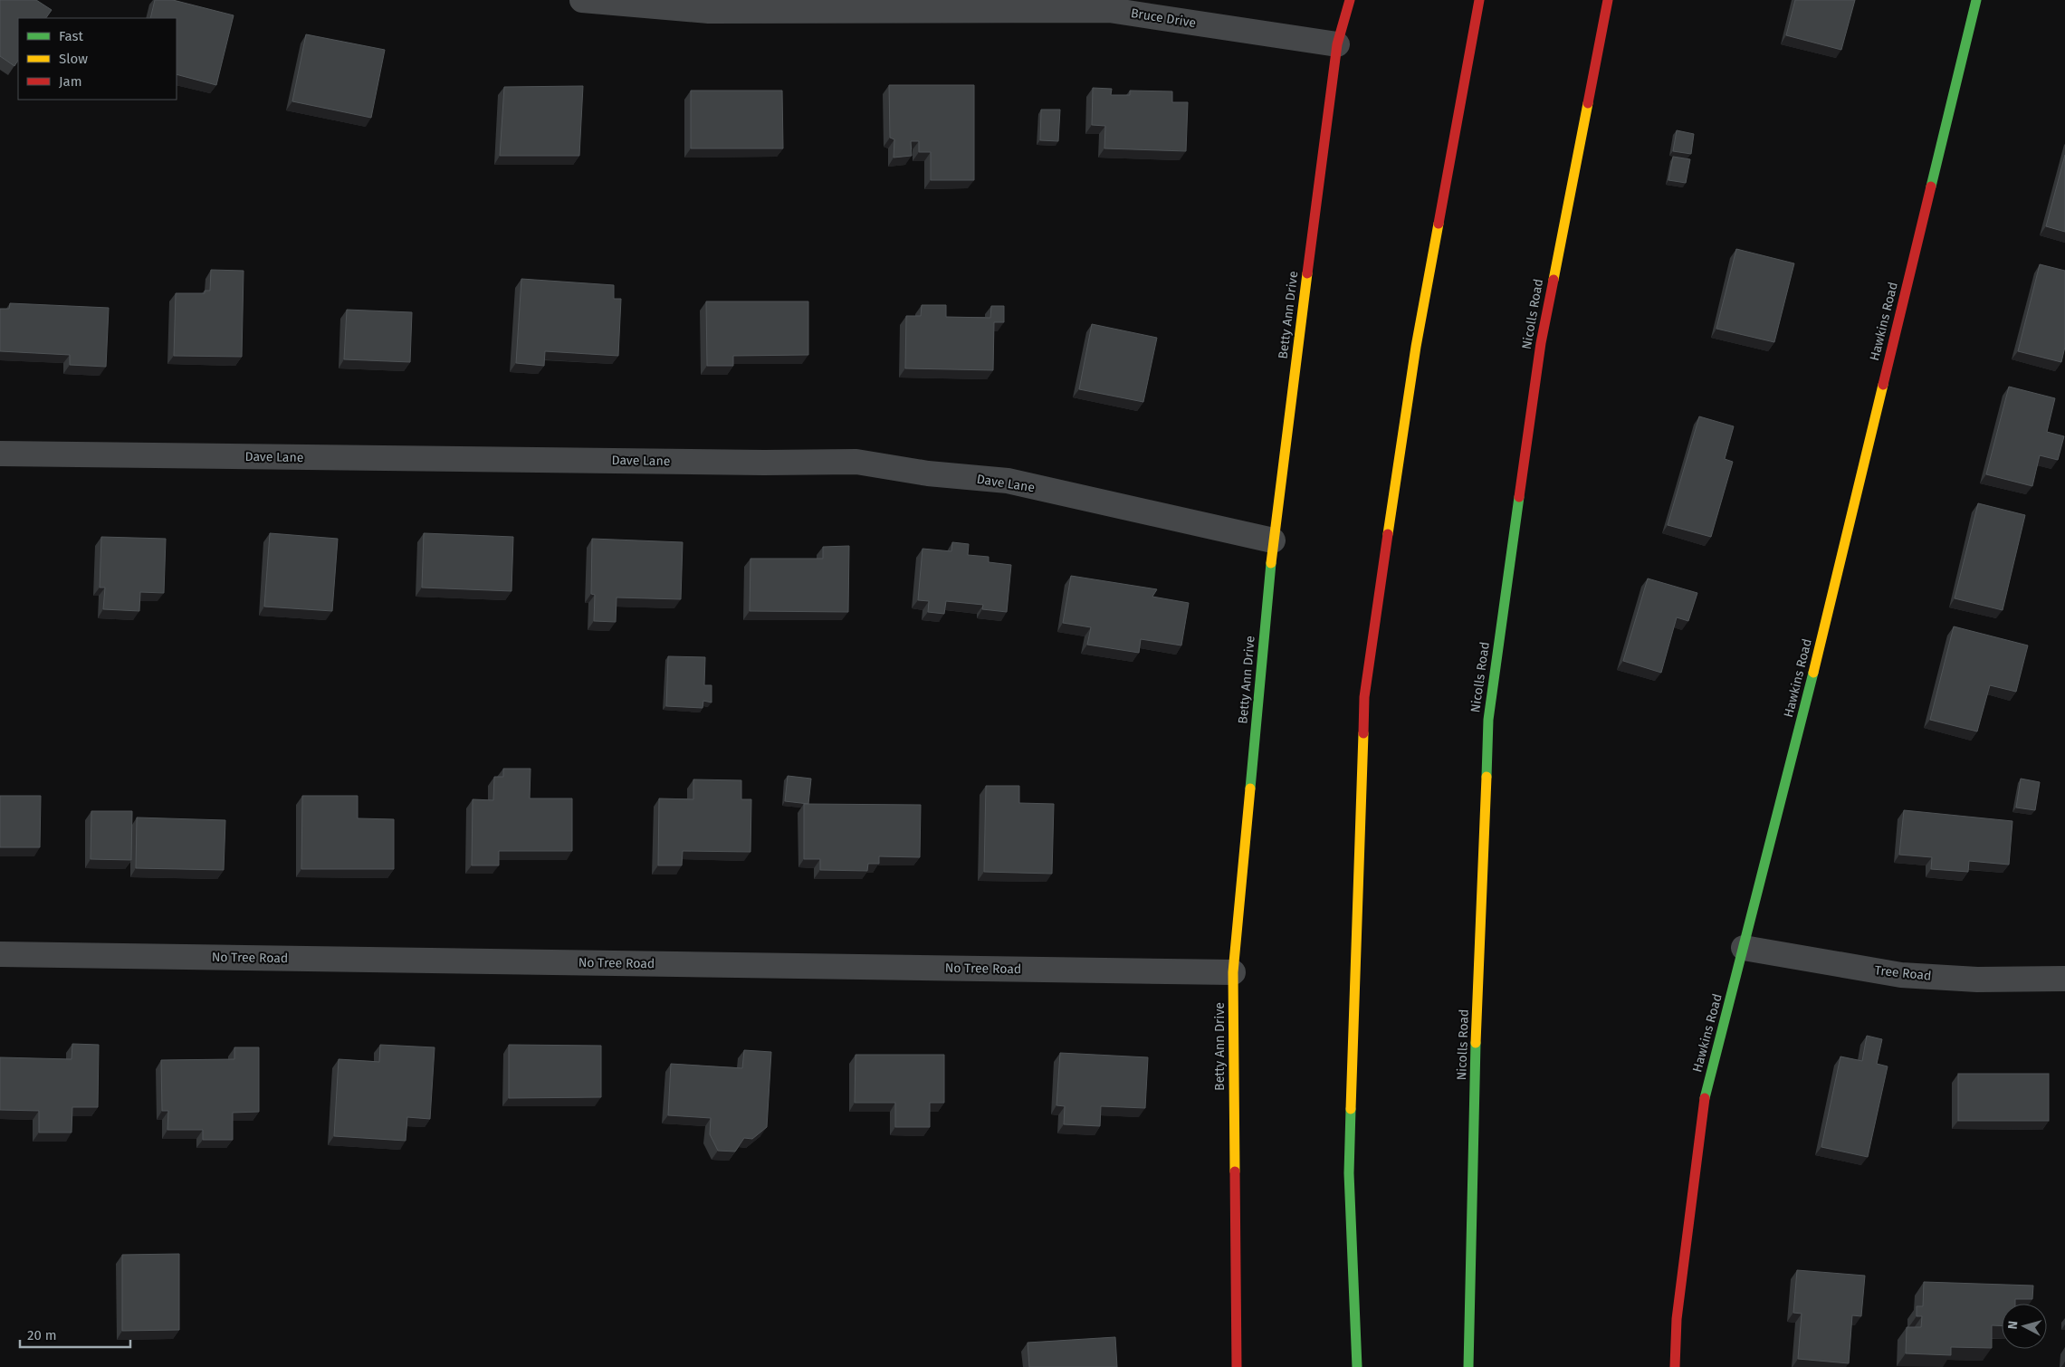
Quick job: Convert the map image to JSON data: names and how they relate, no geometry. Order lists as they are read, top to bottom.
{
  "streets": {
    "main road": ["Nicolls Road", "Betty Ann Drive", "Hawkins Road"],
    "street": [
      "Bruce Drive",
      "Dave Lane",
      "No Tree Road",
      "Tree Road"
    ]
  },
  "crossings": [
    ["Bruce Drive", "Betty Ann Drive"],
    ["Betty Ann Drive", "Dave Lane"],
    ["Betty Ann Drive", "No Tree Road"],
    ["Hawkins Road", "Tree Road"]
  ],
  "legend": ["Fast", "Slow", "Jam"],
  "scale_bar": "20 m",
  "north": "left"
}
